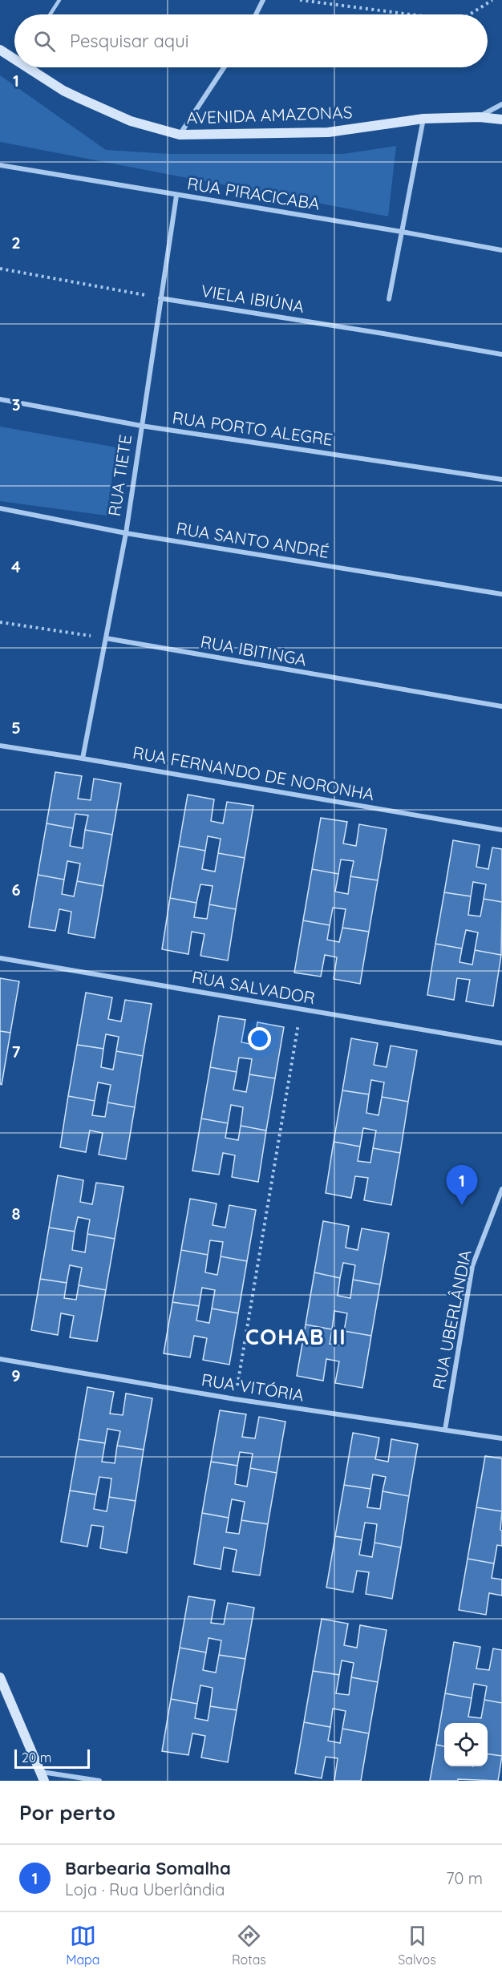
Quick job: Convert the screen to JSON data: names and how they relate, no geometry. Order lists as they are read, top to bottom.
{
  "streets": {
    "street": [
      "AVENIDA AMAZONAS",
      "RUA PIRACICABA",
      "VIELA IBIÚNA",
      "RUA PORTO ALEGRE",
      "RUA TIETE",
      "RUA SANTO ANDRÉ",
      "RUA IBITINGA",
      "RUA FERNANDO DE NORONHA",
      "RUA SALVADOR",
      "RUA UBERLÂNDIA",
      "RUA VITÓRIA"
    ]
  },
  "crossings": [
    ["RUA PIRACICABA", "RUA TIETE"],
    ["VIELA IBIÚNA", "RUA TIETE"],
    ["RUA PORTO ALEGRE", "RUA TIETE"],
    ["RUA TIETE", "RUA SANTO ANDRÉ"],
    ["RUA TIETE", "RUA IBITINGA"],
    ["RUA TIETE", "RUA FERNANDO DE NORONHA"],
    ["RUA UBERLÂNDIA", "RUA VITÓRIA"]
  ],
  "districts": ["COHAB II"],
  "scale_bar": "20 m",
  "page": {
    "search": "Pesquisar aqui",
    "pins": "1",
    "scale": "20 m",
    "heading": "Por perto",
    "list": [
      {
        "mark": "1",
        "name": "Barbearia Somalha",
        "note": "Loja · Rua Uberlândia",
        "value": "70 m"
      }
    ],
    "nav": ["Mapa", "Rotas", "Salvos"]
  },
  "grid": {
    "rows": [
      "1",
      "2",
      "3",
      "4",
      "5",
      "6",
      "7",
      "8",
      "9"
    ]
  }
}
